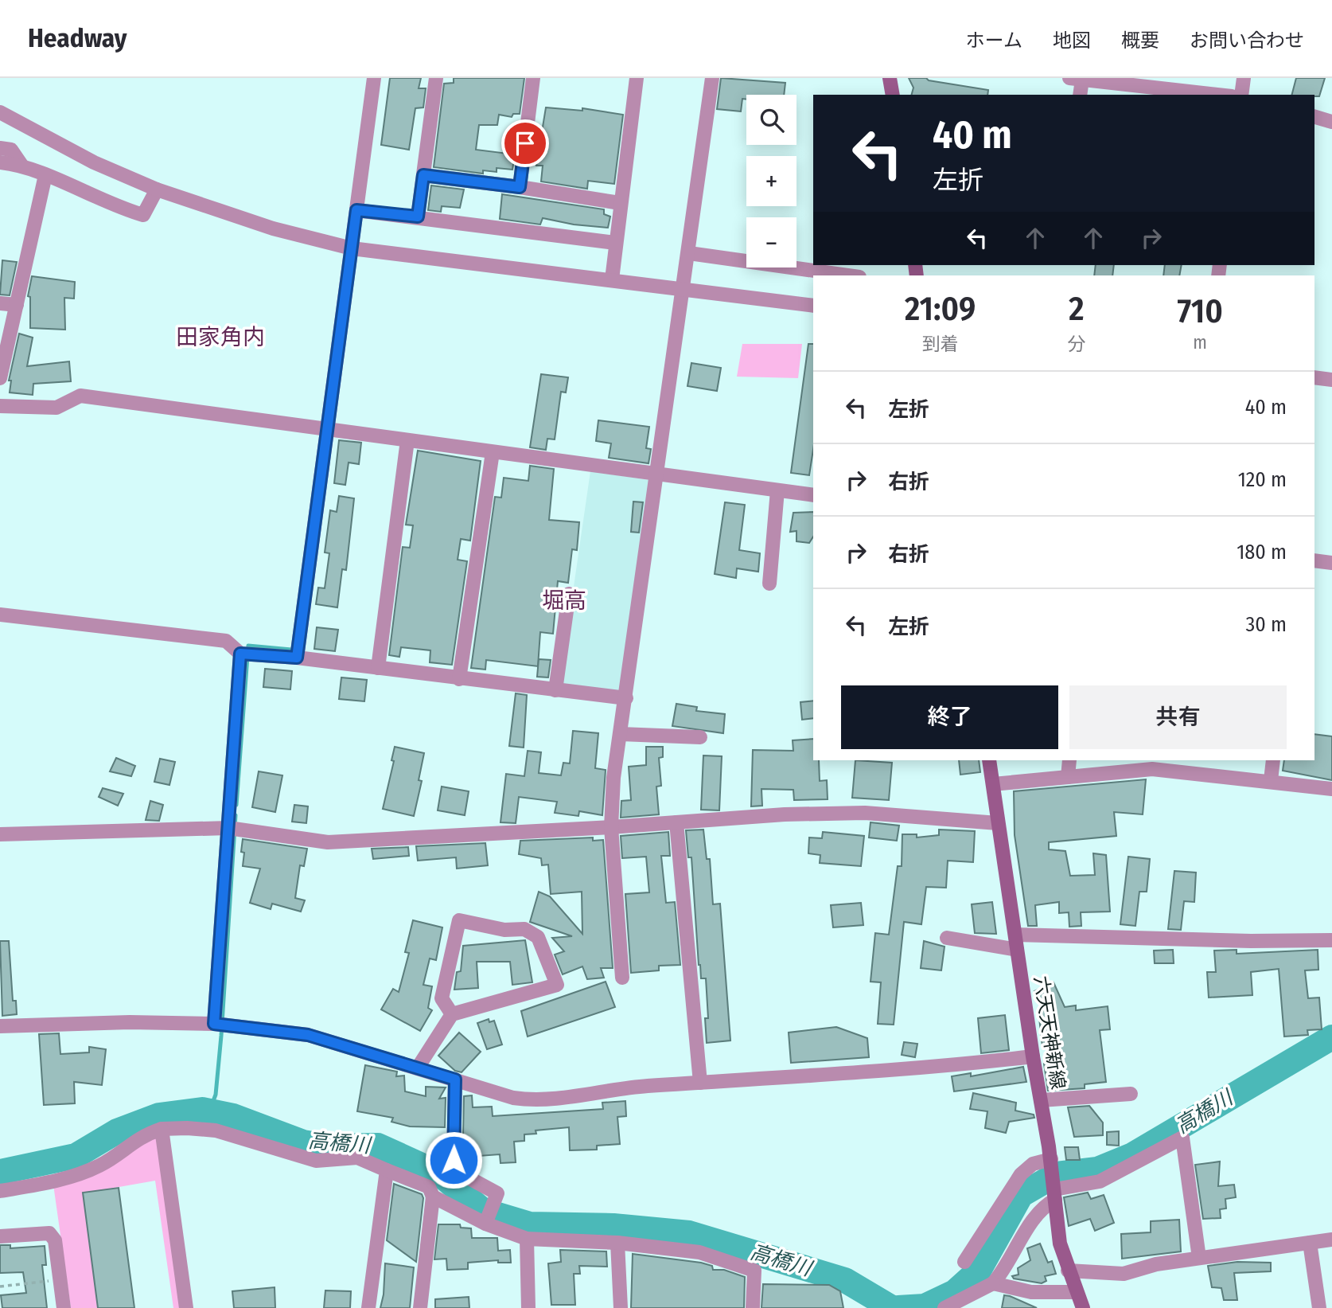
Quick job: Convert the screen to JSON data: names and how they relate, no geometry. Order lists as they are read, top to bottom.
{
  "streets": {
    "main road": ["六天天神新線"]
  },
  "districts": ["田家角内", "堀高"],
  "water": ["高橋川"],
  "page": {
    "header": "Headway",
    "nav": [
      "ホーム",
      "地図",
      "概要",
      "お問い合わせ"
    ],
    "map_buttons": ["+", "−"],
    "turn": ["40 m", "左折"],
    "eta": [
      "21:09",
      "到着",
      "2",
      "分",
      "710",
      "m"
    ],
    "list": [
      {
        "name": "左折",
        "value": "40 m"
      },
      {
        "name": "右折",
        "value": "120 m"
      },
      {
        "name": "右折",
        "value": "180 m"
      },
      {
        "name": "左折",
        "value": "30 m"
      }
    ],
    "buttons": ["終了", "共有"]
  }
}
